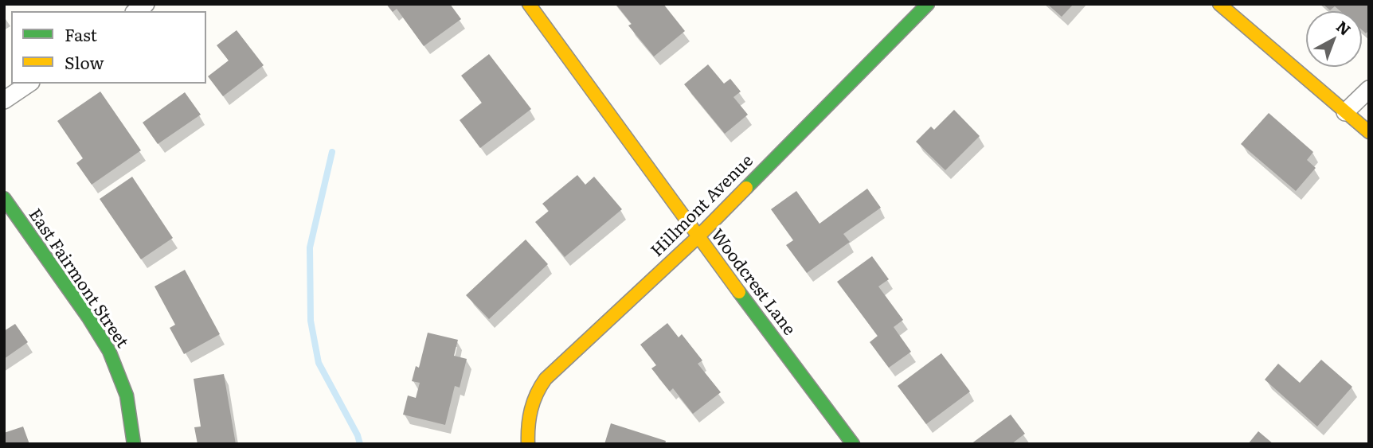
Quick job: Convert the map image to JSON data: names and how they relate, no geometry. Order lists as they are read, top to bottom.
{
  "streets": {
    "street": ["Hillmont Avenue", "East Fairmont Street", "Woodcrest Lane"]
  },
  "crossings": [
    ["Hillmont Avenue", "Woodcrest Lane"]
  ],
  "legend": ["Fast", "Slow"],
  "north": "top right"
}
